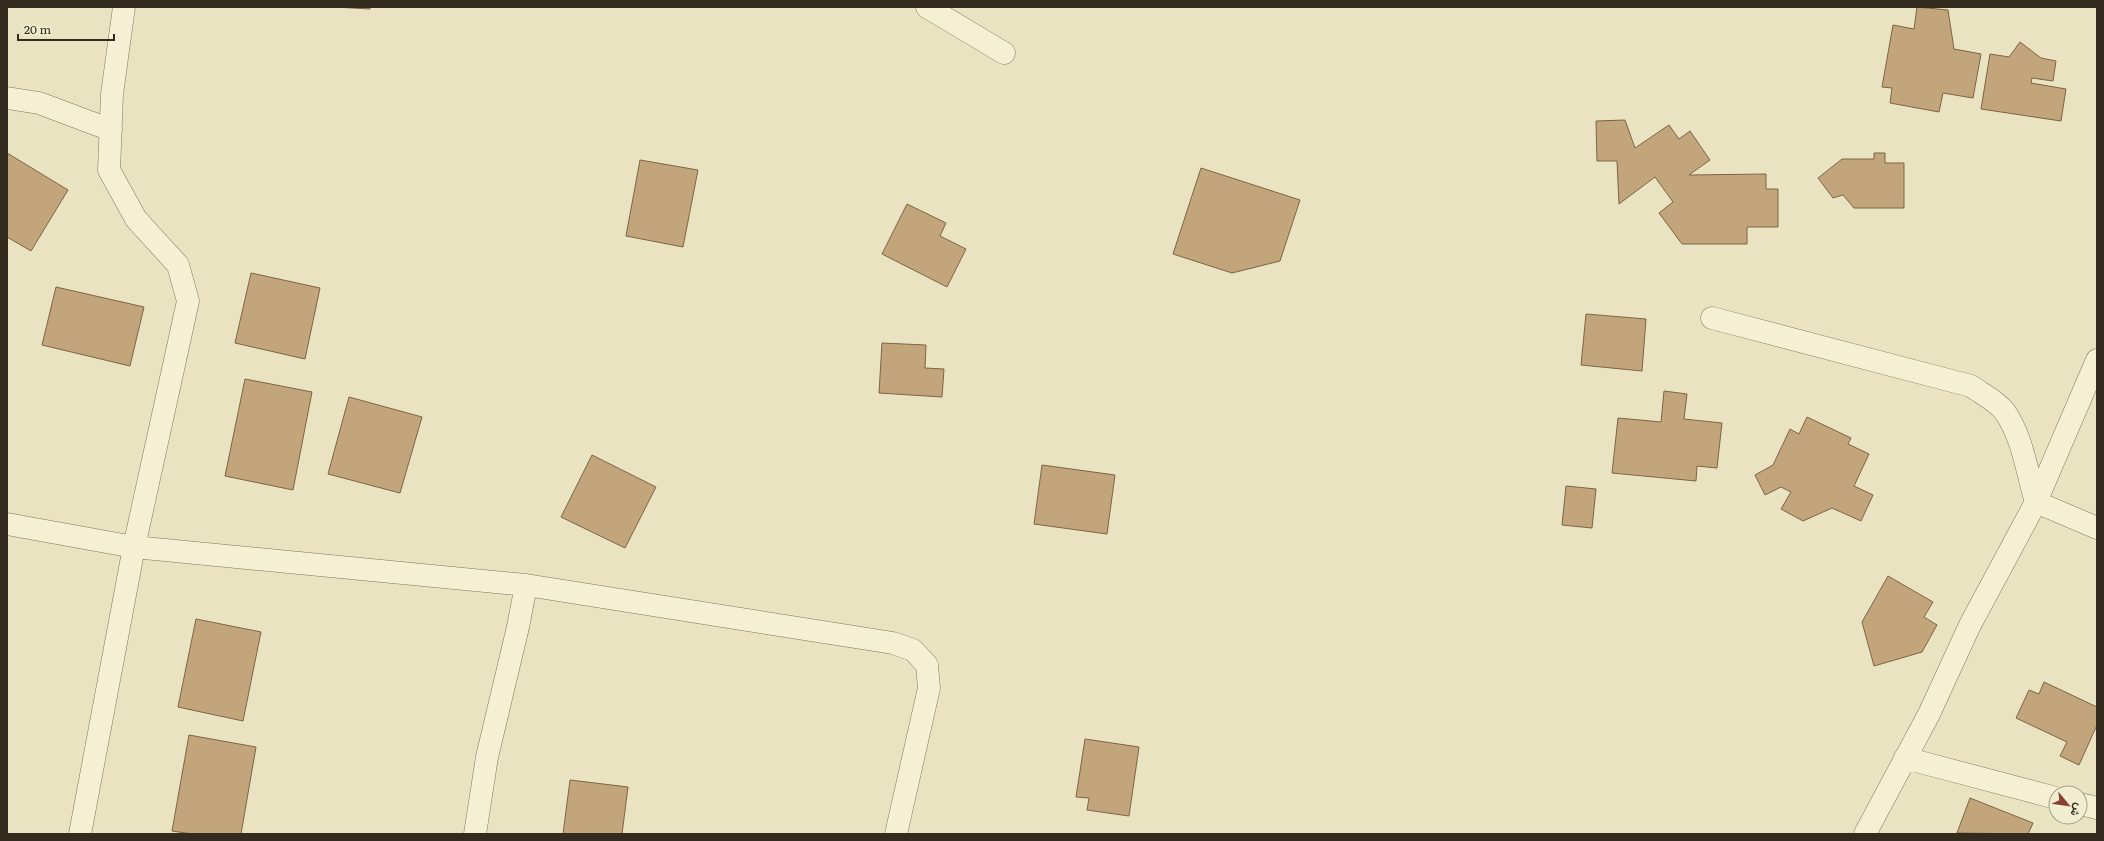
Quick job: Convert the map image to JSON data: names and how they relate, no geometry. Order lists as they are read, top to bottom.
{
  "scale_bar": "20 m",
  "north": "bottom right"
}
